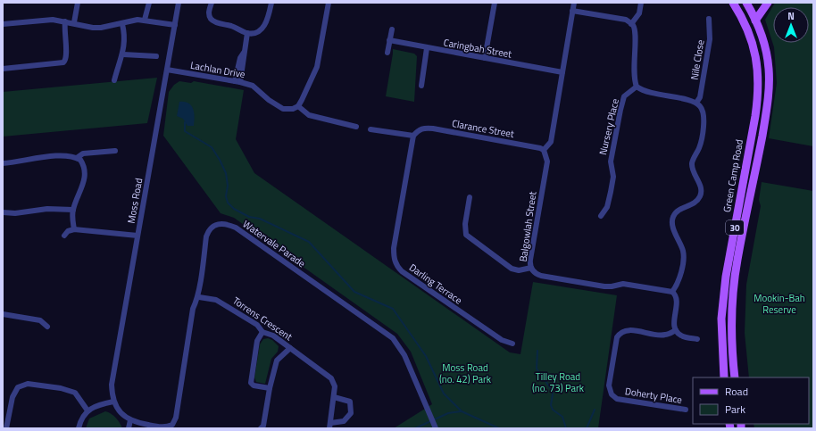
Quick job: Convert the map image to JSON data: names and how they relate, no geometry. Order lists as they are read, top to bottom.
{
  "streets": {
    "main road": ["Green Camp Road", "30"],
    "street": [
      "Caringbah Street",
      "Nile Close",
      "Lachlan Drive",
      "Nursery Place",
      "Clarance Street",
      "Moss Road",
      "Balgowlah Street",
      "Watervale Parade",
      "Darling Terrace",
      "Torrens Crescent",
      "Doherty Place"
    ]
  },
  "crossings": [
    ["Lachlan Drive", "Moss Road"],
    ["Clarance Street", "Balgowlah Street"],
    ["Clarance Street", "Darling Terrace"],
    ["Moss Road", "Watervale Parade"],
    ["Watervale Parade", "Torrens Crescent"]
  ],
  "parks": ["Mookin-Bah Reserve", "Moss Road (no. 42) Park", "Tilley Road (no. 73) Park"],
  "legend": ["Road", "Park"],
  "north": "top"
}
